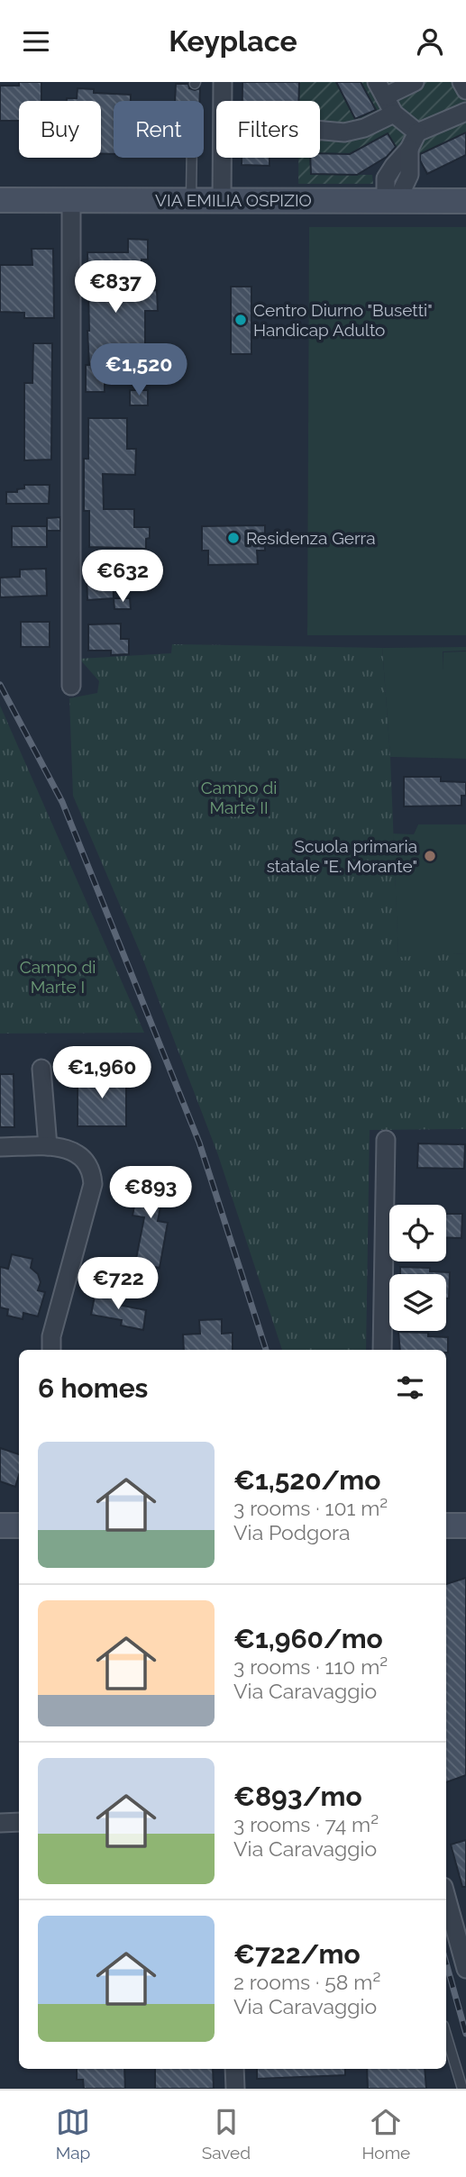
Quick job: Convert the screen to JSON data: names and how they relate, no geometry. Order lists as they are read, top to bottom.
{
  "streets": {
    "main road": ["VIA EMILIA OSPIZIO"]
  },
  "parks": ["Campo di Marte II", "Campo di Marte I"],
  "places": ["Centro Diurno \"Busetti\" Handicap Adulto", "Residenza Gerra", "Scuola primaria statale \"E. Morante\""],
  "page": {
    "header": "Keyplace",
    "chip": ["Buy", "Rent", "Filters"],
    "price": [
      "€837",
      "€1,520",
      "€632",
      "€1,960",
      "€893",
      "€722"
    ],
    "heading": "6 homes",
    "list": [
      {
        "name": "€1,520/mo",
        "note": "3 rooms · 101 m² · Via Podgora"
      },
      {
        "name": "€1,960/mo",
        "note": "3 rooms · 110 m² · Via Caravaggio"
      },
      {
        "name": "€893/mo",
        "note": "3 rooms · 74 m² · Via Caravaggio"
      },
      {
        "name": "€722/mo",
        "note": "2 rooms · 58 m² · Via Caravaggio"
      }
    ],
    "tabs": ["Map", "Saved", "Home"]
  }
}
